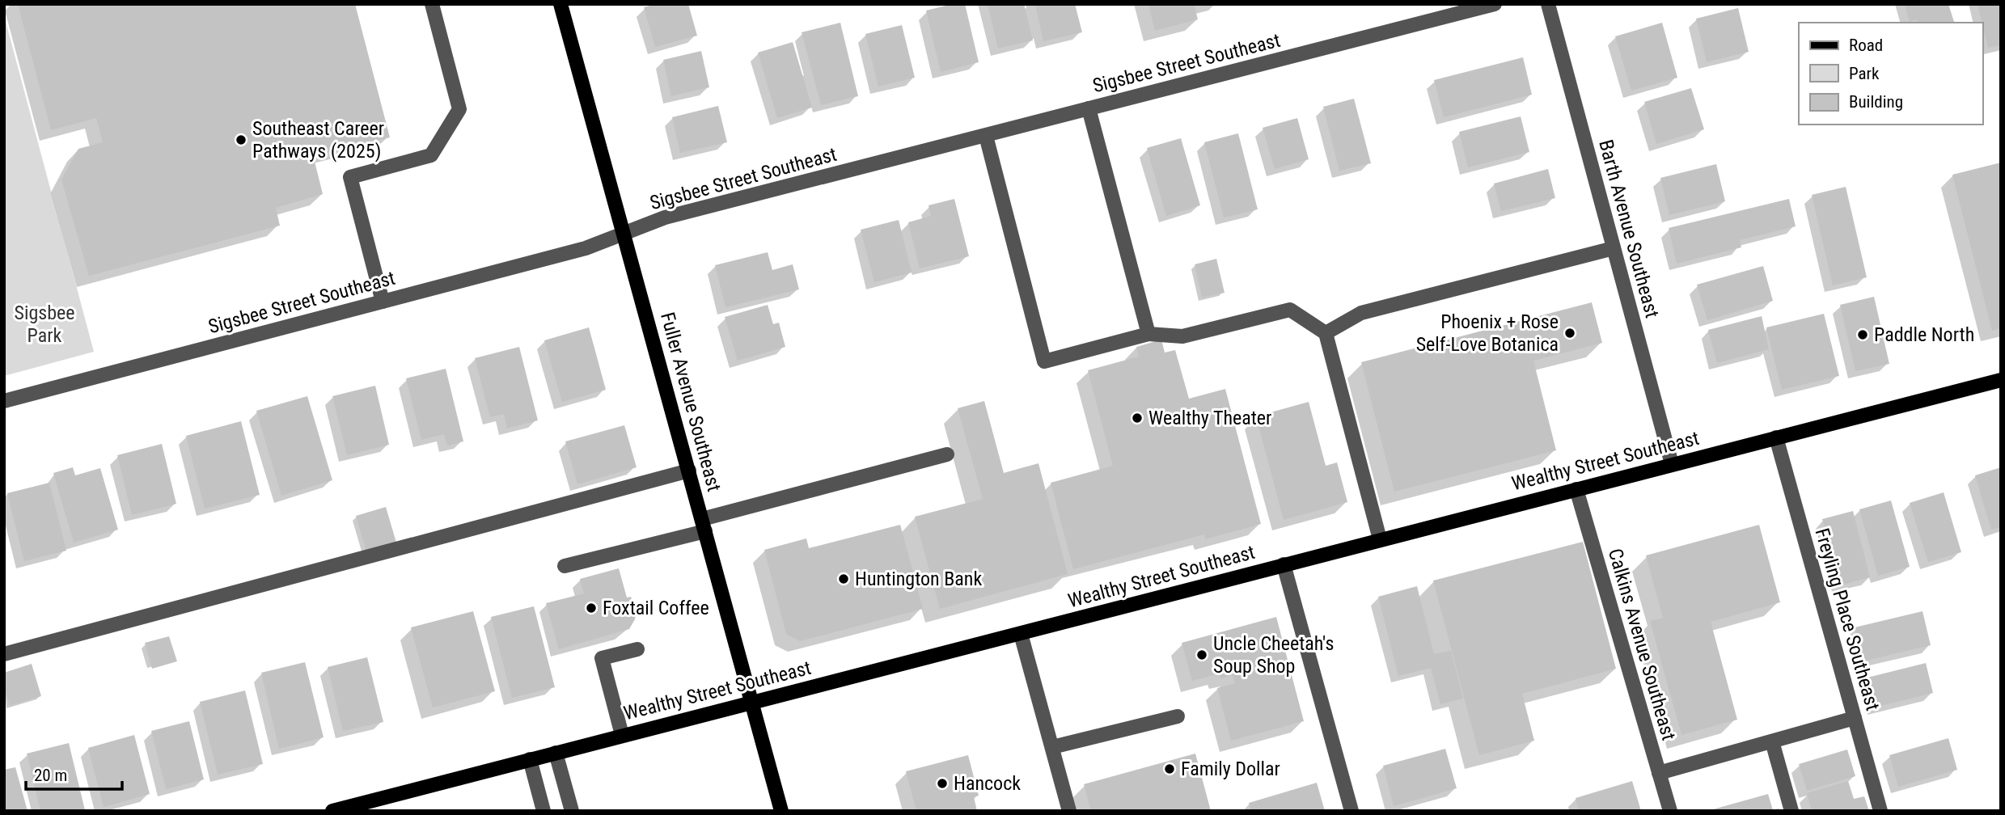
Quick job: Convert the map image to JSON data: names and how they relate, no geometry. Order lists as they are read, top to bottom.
{
  "streets": {
    "main road": ["Fuller Avenue Southeast", "Wealthy Street Southeast"],
    "street": [
      "Sigsbee Street Southeast",
      "Barth Avenue Southeast",
      "Freyling Place Southeast",
      "Calkins Avenue Southeast"
    ]
  },
  "crossings": [
    ["Sigsbee Street Southeast", "Fuller Avenue Southeast"],
    ["Barth Avenue Southeast", "Wealthy Street Southeast"],
    ["Fuller Avenue Southeast", "Wealthy Street Southeast"],
    ["Wealthy Street Southeast", "Freyling Place Southeast"],
    ["Wealthy Street Southeast", "Calkins Avenue Southeast"]
  ],
  "parks": ["Sigsbee Park"],
  "places": [
    "Southeast Career Pathways (2025)",
    "Phoenix + Rose Self-Love Botanica",
    "Paddle North",
    "Wealthy Theater",
    "Huntington Bank",
    "Foxtail Coffee",
    "Uncle Cheetah's Soup Shop",
    "Family Dollar",
    "Hancock"
  ],
  "legend": ["Road", "Park", "Building"],
  "scale_bar": "20 m"
}
